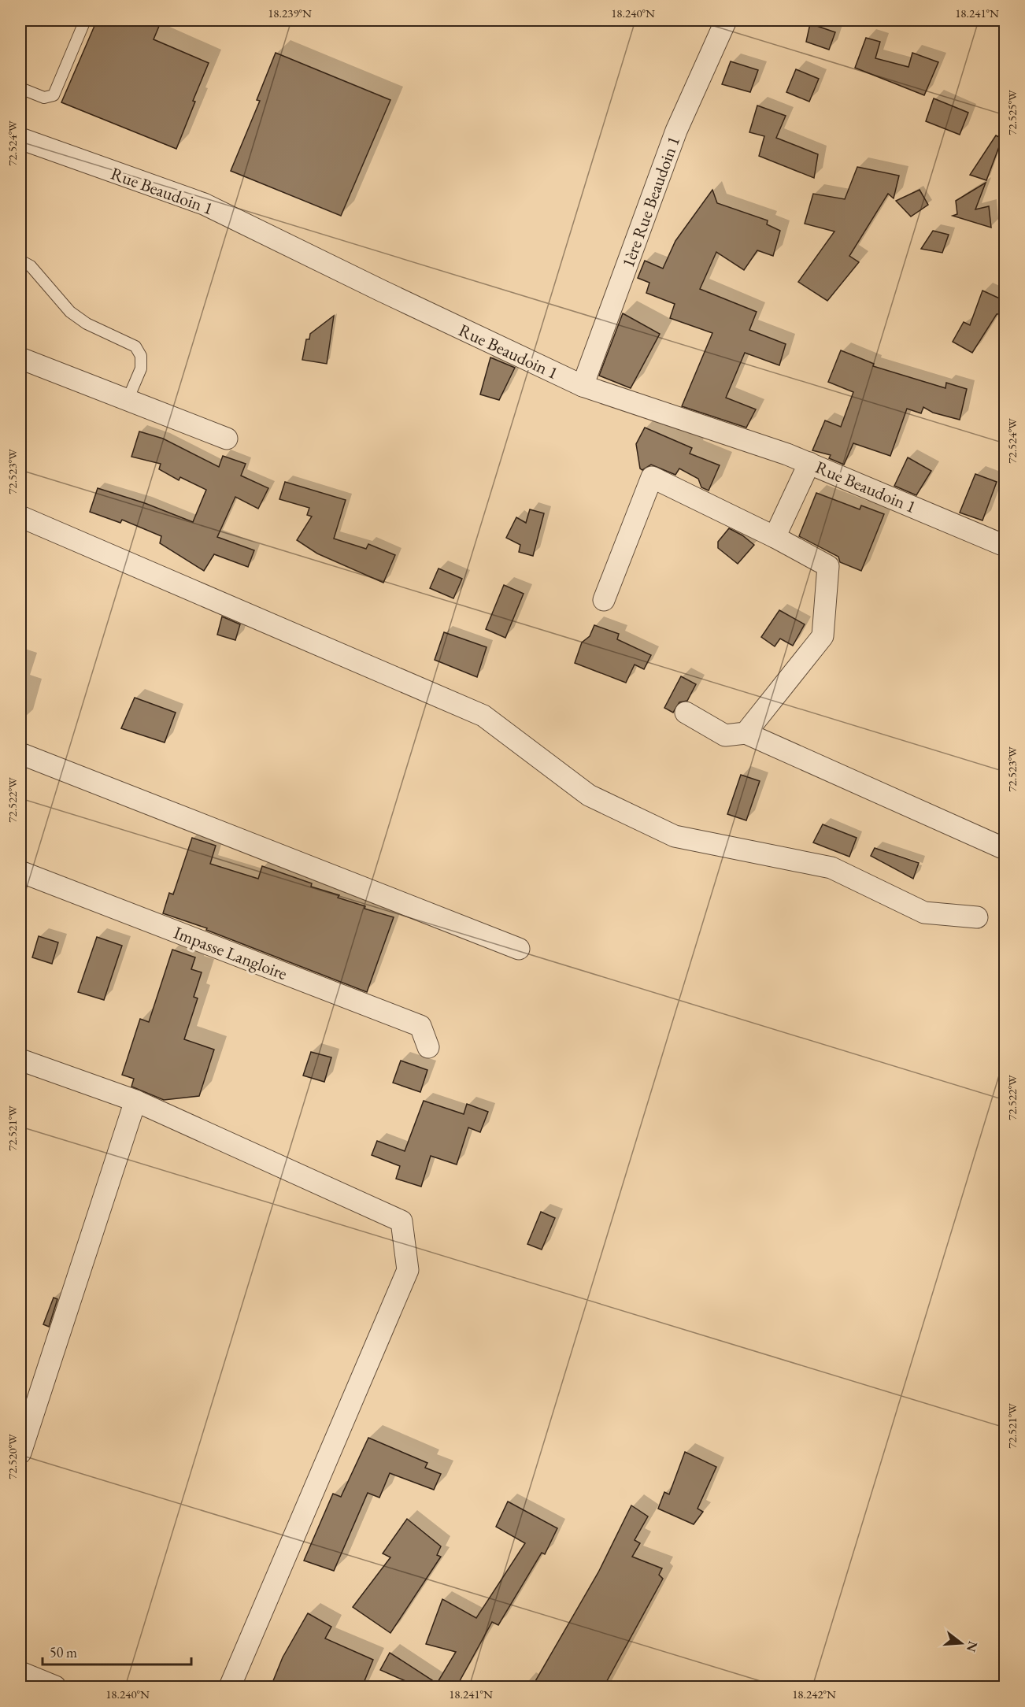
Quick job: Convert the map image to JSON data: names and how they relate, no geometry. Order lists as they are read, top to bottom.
{
  "streets": {
    "street": ["Rue Beaudoin 1", "1ère Rue Beaudoin 1", "Impasse Langloire"]
  },
  "crossings": [
    ["Rue Beaudoin 1", "1ère Rue Beaudoin 1"]
  ],
  "scale_bar": "50 m",
  "north": "right",
  "coordinates": [
    "18.239°N",
    "18.240°N",
    "18.241°N",
    "72.525°W",
    "72.524°W",
    "72.523°W",
    "72.522°W",
    "72.521°W",
    "72.520°W",
    "18.242°N"
  ]
}
